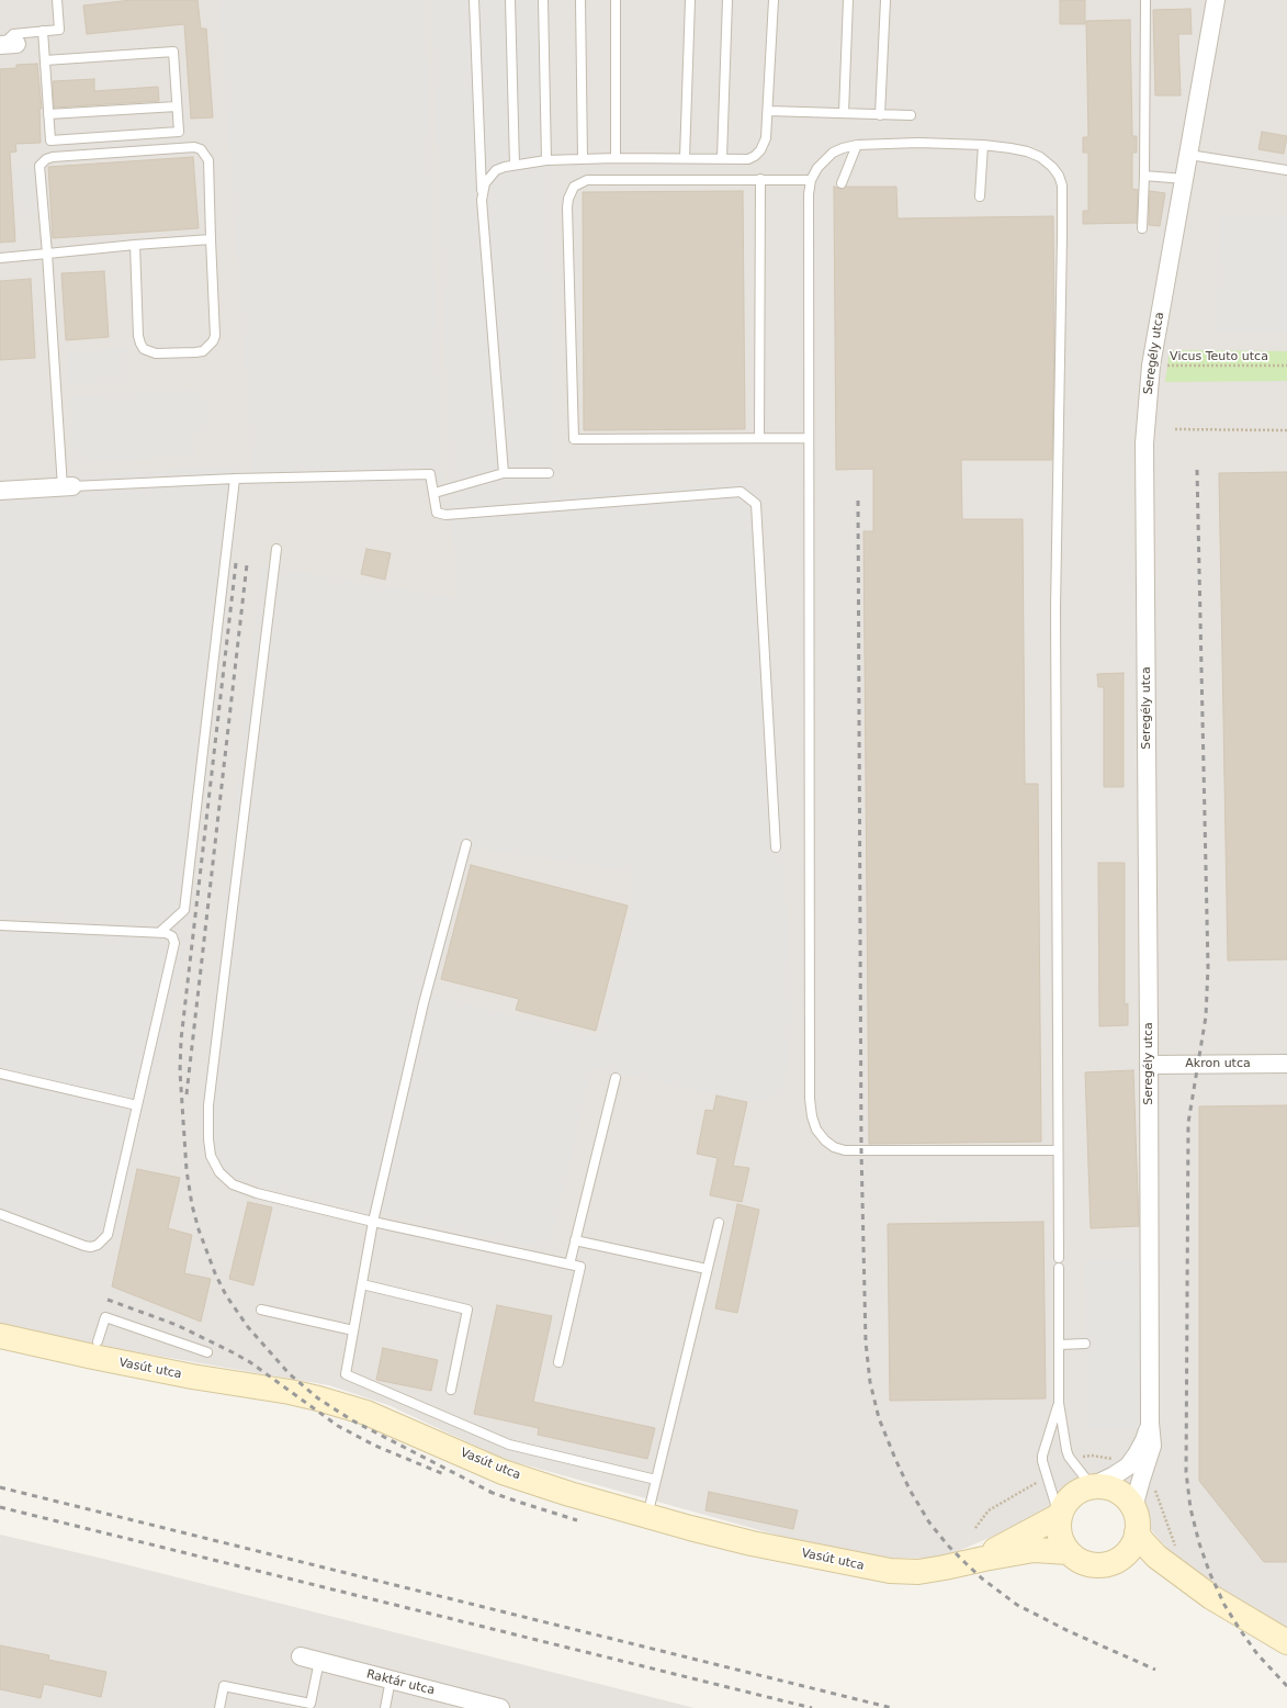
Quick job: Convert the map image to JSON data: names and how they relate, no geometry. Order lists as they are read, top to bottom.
{
  "streets": {
    "street": [
      "Seregély utca",
      "Akron utca",
      "Vasút utca",
      "Raktár utca"
    ],
    "path": ["Vicus Teuto utca"]
  },
  "crossings": [
    ["Seregély utca", "Vicus Teuto utca"],
    ["Seregély utca", "Akron utca"],
    ["Seregély utca", "Vasút utca"]
  ]
}
